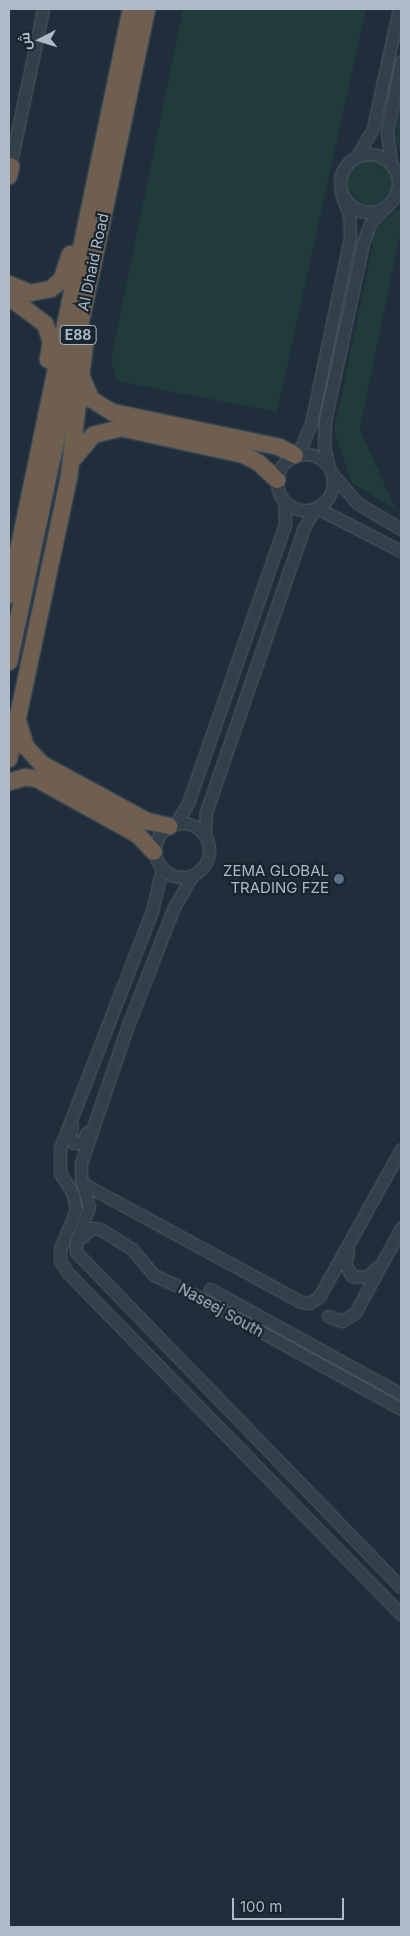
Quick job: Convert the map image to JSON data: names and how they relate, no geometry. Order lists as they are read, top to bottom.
{
  "streets": {
    "highway": ["Al Dhaid Road", "E88"],
    "street": ["Naseej South"]
  },
  "places": ["ZEMA GLOBAL TRADING FZE"],
  "scale_bar": "100 m",
  "north": "left"
}
